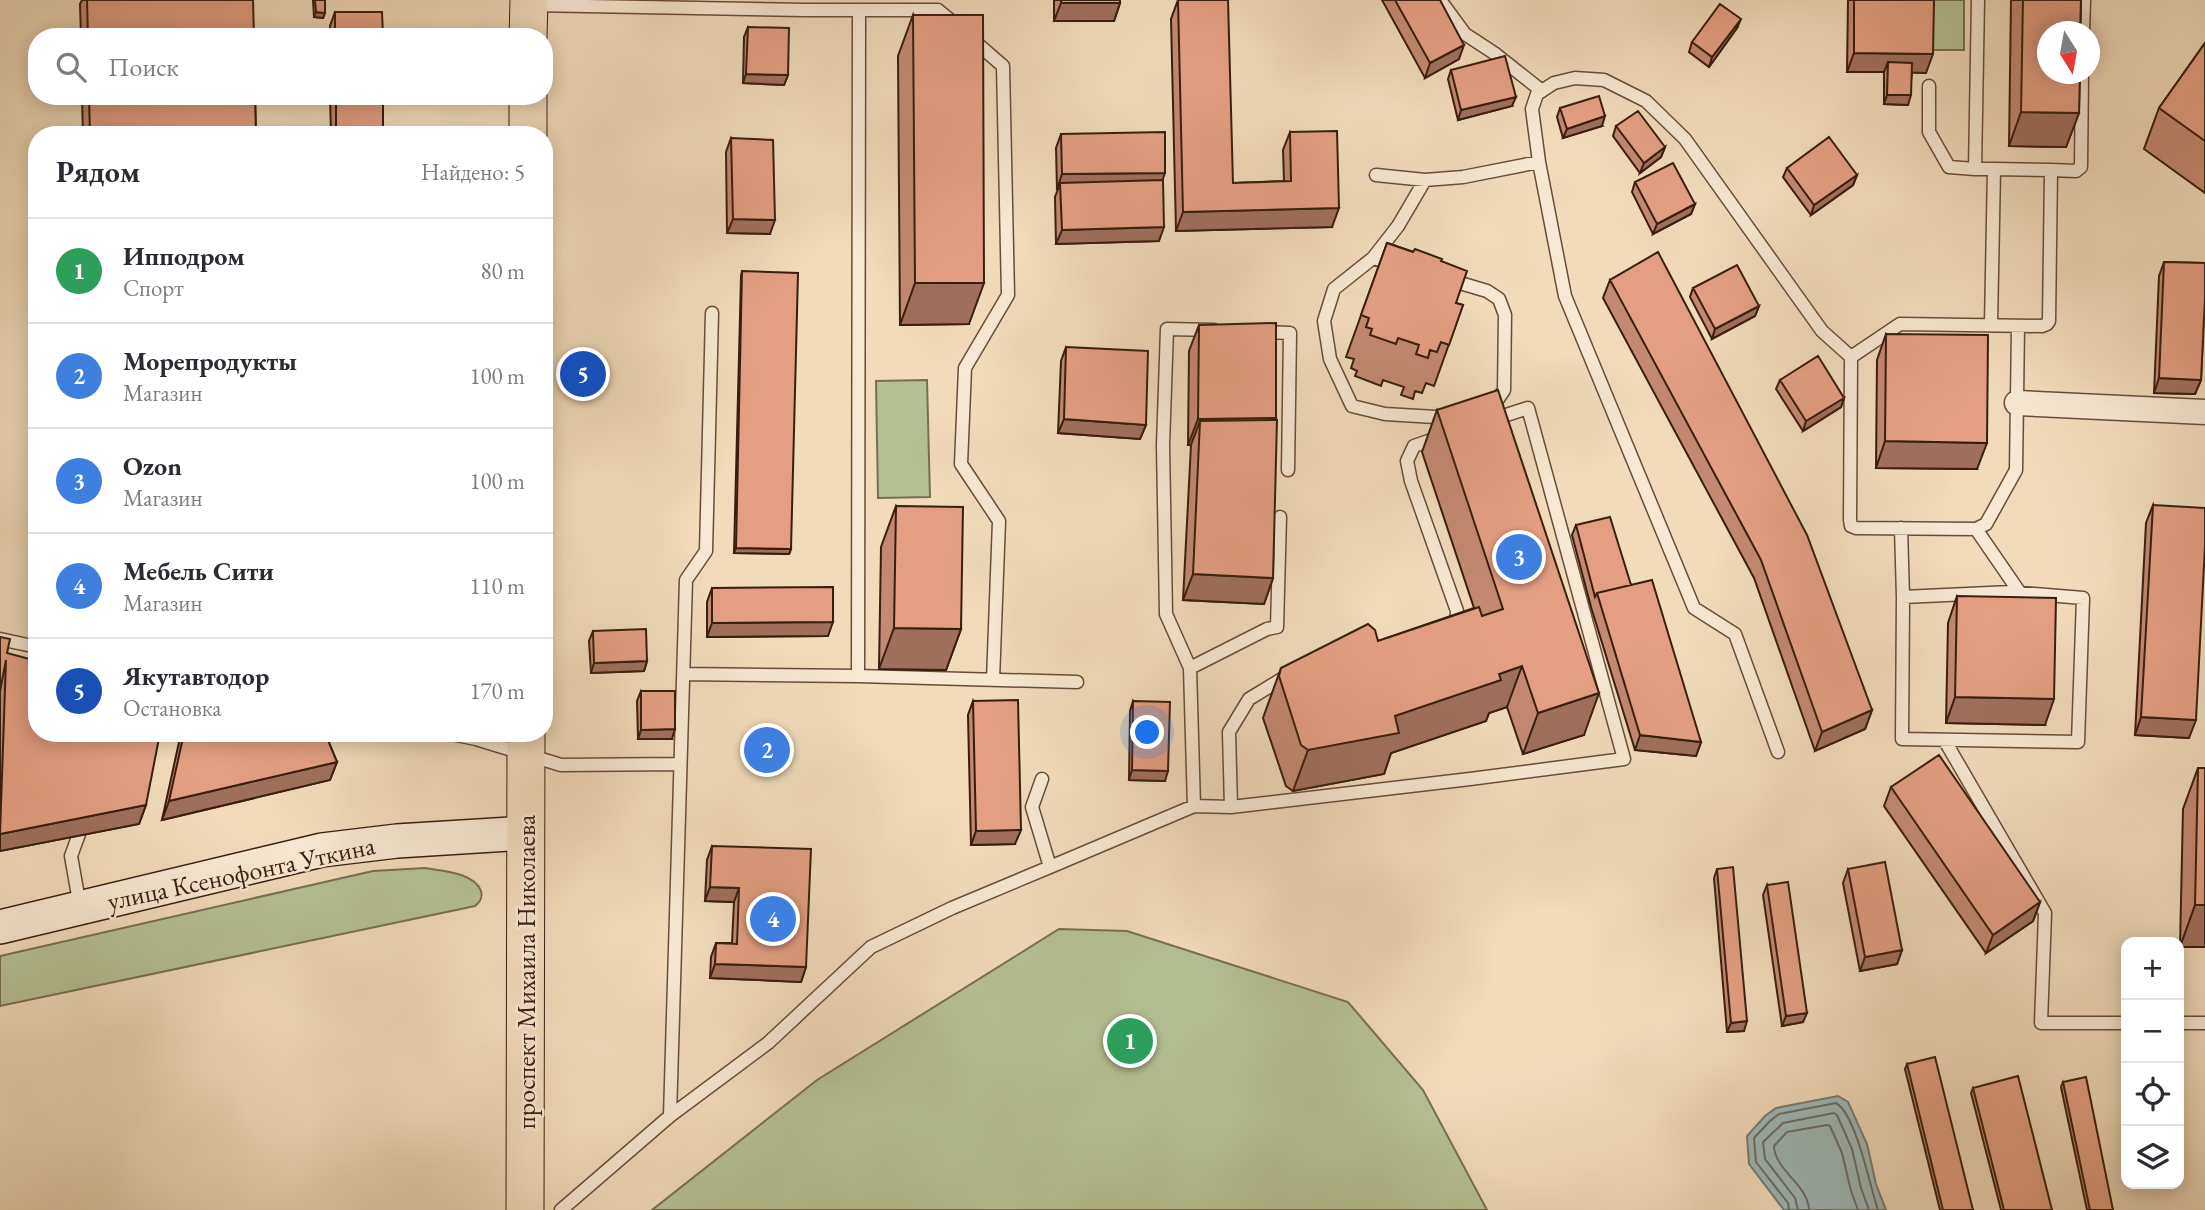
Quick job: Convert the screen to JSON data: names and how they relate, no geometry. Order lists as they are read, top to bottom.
{
  "streets": {
    "main road": ["проспект Михаила Николаева"],
    "street": ["улица Ксенофонта Уткина"]
  },
  "crossings": [
    ["улица Ксенофонта Уткина", "проспект Михаила Николаева"]
  ],
  "north": "bottom",
  "page": {
    "search": "Поиск",
    "heading": ["Рядом", "Найдено: 5"],
    "list": [
      {
        "mark": "1",
        "name": "Ипподром",
        "note": "Спорт",
        "value": "80 m"
      },
      {
        "mark": "2",
        "name": "Морепродукты",
        "note": "Магазин",
        "value": "100 m"
      },
      {
        "mark": "3",
        "name": "Ozon",
        "note": "Магазин",
        "value": "100 m"
      },
      {
        "mark": "4",
        "name": "Мебель Сити",
        "note": "Магазин",
        "value": "110 m"
      },
      {
        "mark": "5",
        "name": "Якутавтодор",
        "note": "Остановка",
        "value": "170 m"
      }
    ],
    "pins": [
      "5",
      "3",
      "2",
      "4",
      "1"
    ],
    "map_buttons": ["+", "−"]
  }
}
